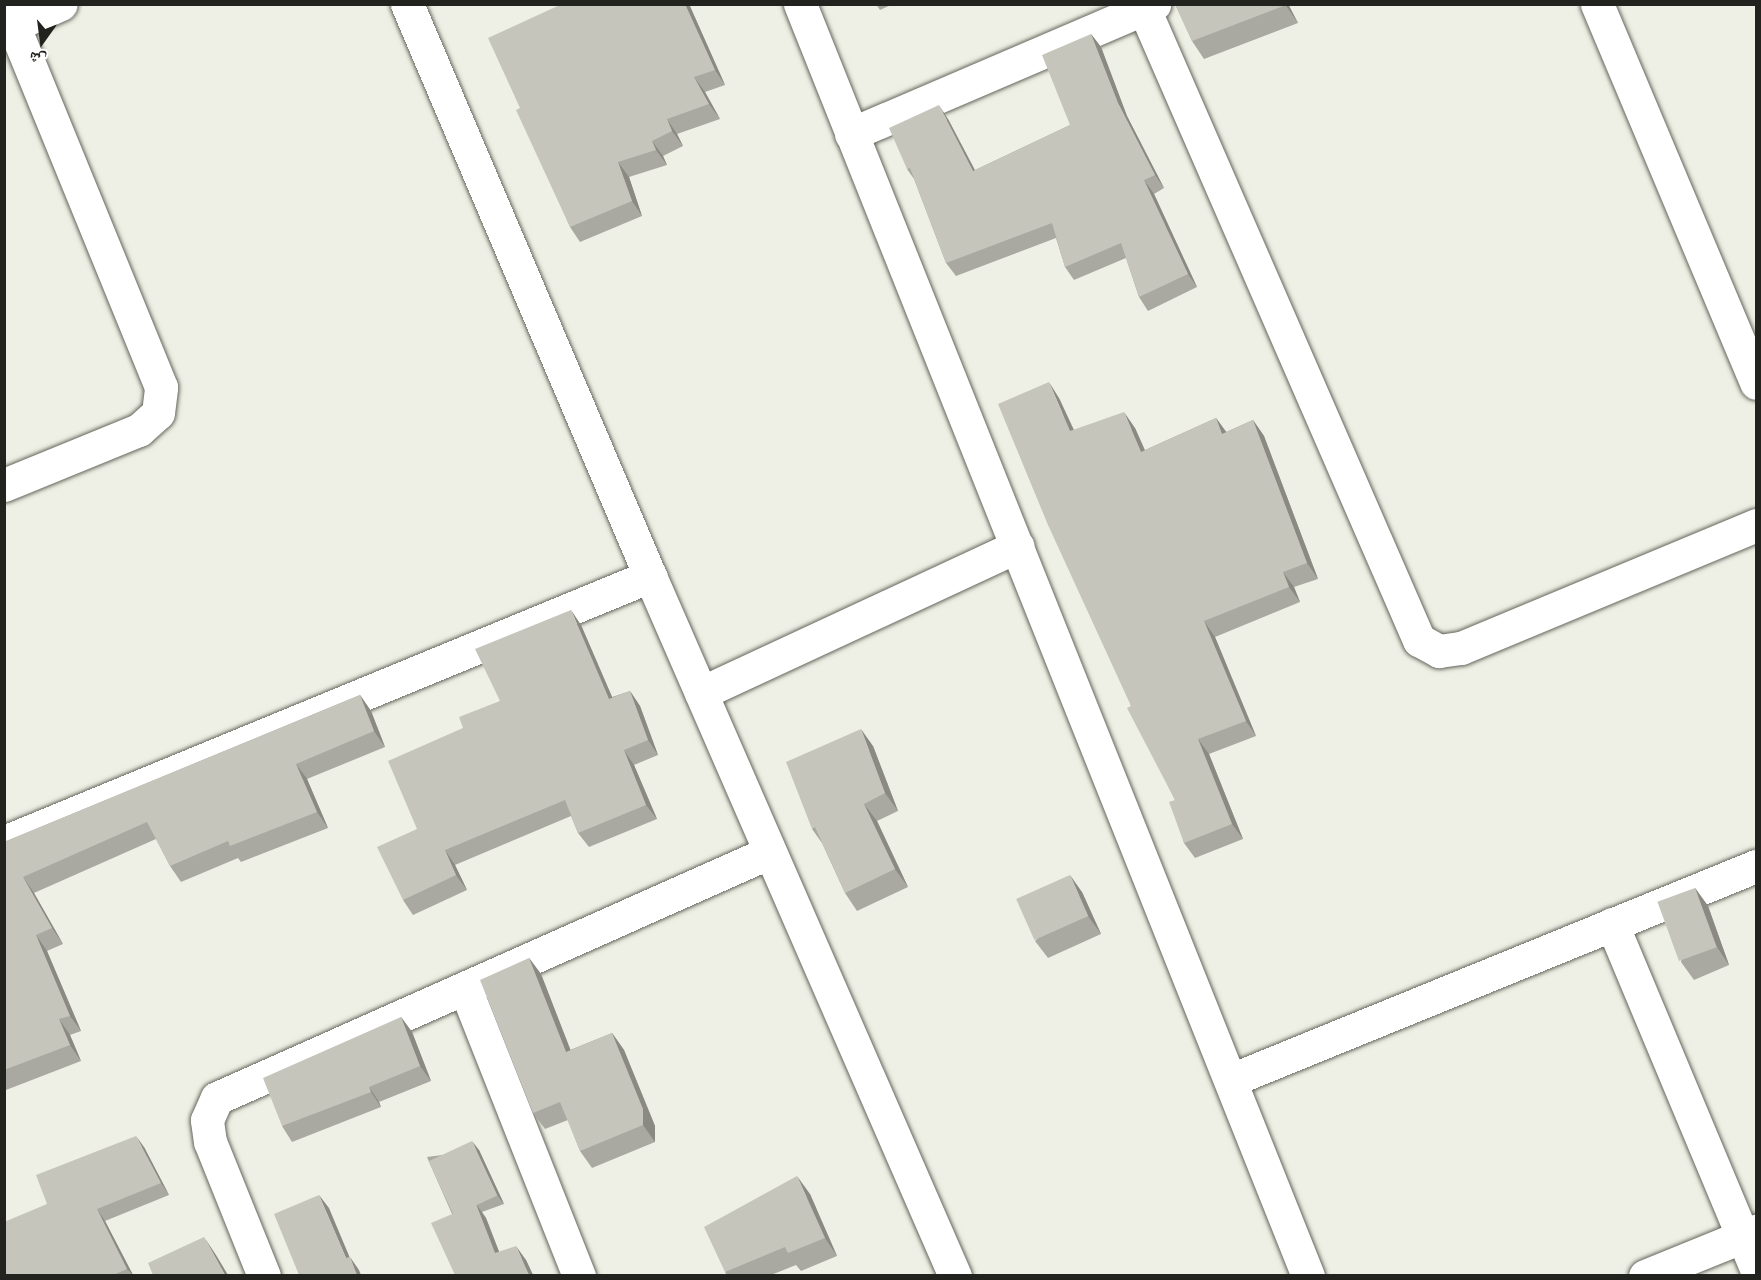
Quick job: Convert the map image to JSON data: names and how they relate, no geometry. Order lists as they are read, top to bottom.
{
  "north": "bottom"
}
